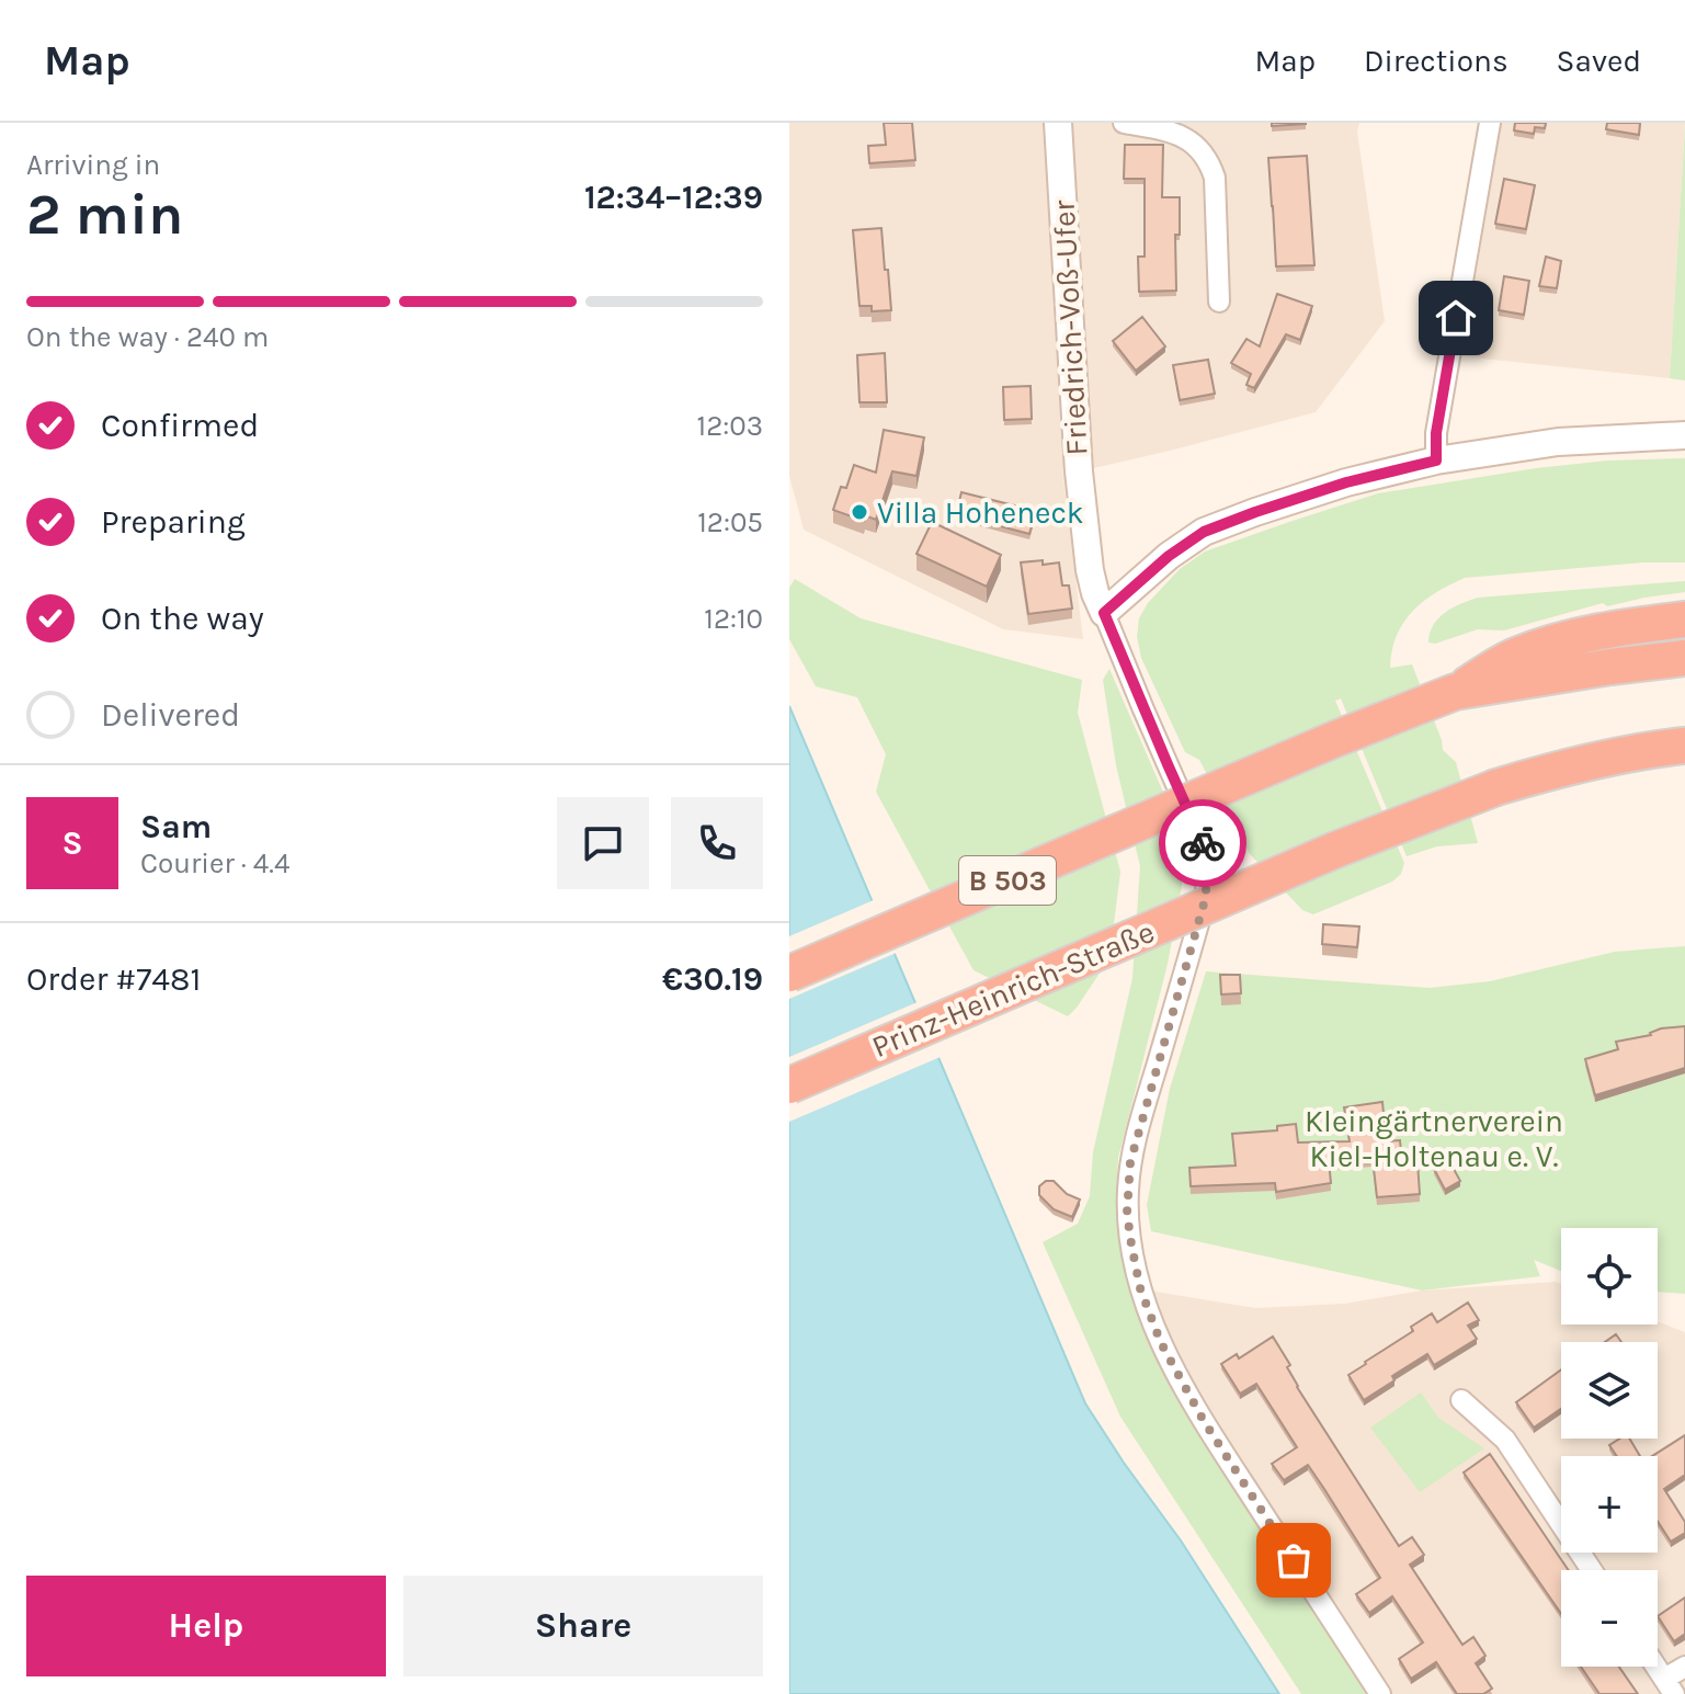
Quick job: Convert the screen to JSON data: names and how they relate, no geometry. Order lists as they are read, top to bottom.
{
  "streets": {
    "highway": ["B 503", "Prinz-Heinrich-Straße"],
    "street": ["Friedrich-Voß-Ufer"]
  },
  "parks": ["Kleingärtnerverein Kiel-Holtenau e. V."],
  "places": ["Villa Hoheneck"],
  "page": {
    "header": "Map",
    "nav": ["Map", "Directions", "Saved"],
    "heading": ["2 min", "Arriving in", "12:34–12:39"],
    "panel": [
      "Sam",
      "Courier · 4.4",
      "Order #7481",
      "€30.19"
    ],
    "bar": "On the way · 240 m",
    "list": [
      ["Confirmed", "12:03"],
      ["Preparing", "12:05"],
      ["On the way", "12:10"],
      "Delivered"
    ],
    "round": "S",
    "map_buttons": ["+", "−"],
    "buttons": ["Help", "Share"]
  }
}
